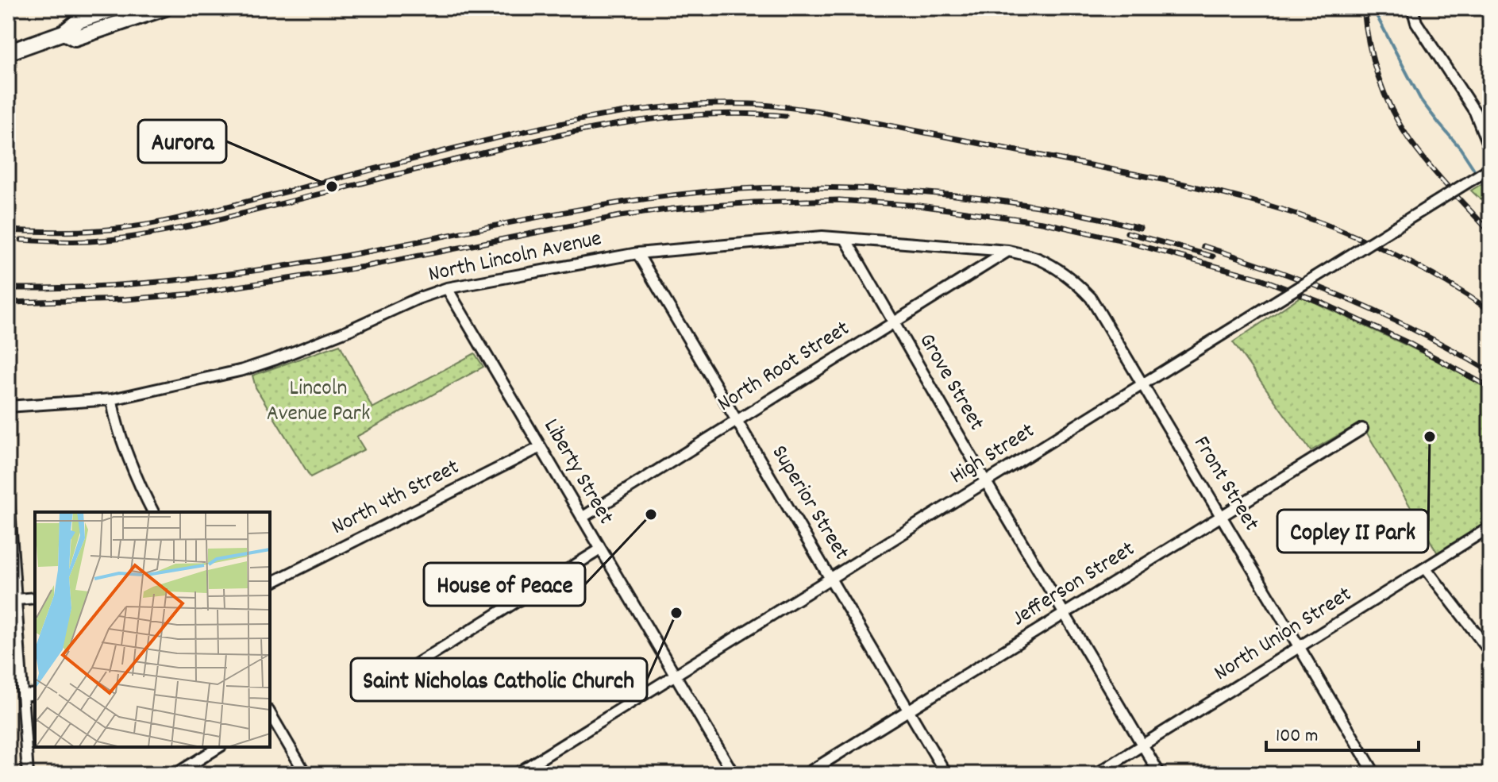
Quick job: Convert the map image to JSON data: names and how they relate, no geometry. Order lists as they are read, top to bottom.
{
  "streets": {
    "street": [
      "North Lincoln Avenue",
      "North Root Street",
      "Grove Street",
      "High Street",
      "Liberty Street",
      "Front Street",
      "North 4th Street",
      "Superior Street",
      "Jefferson Street",
      "North Union Street"
    ]
  },
  "crossings": [
    ["North Lincoln Avenue", "North Root Street"],
    ["North Lincoln Avenue", "Grove Street"],
    ["North Lincoln Avenue", "Liberty Street"],
    ["North Lincoln Avenue", "Front Street"],
    ["North Lincoln Avenue", "Superior Street"],
    ["North Root Street", "Grove Street"],
    ["North Root Street", "Liberty Street"],
    ["North Root Street", "Front Street"],
    ["North Root Street", "Superior Street"],
    ["Grove Street", "High Street"],
    ["Grove Street", "Jefferson Street"],
    ["Grove Street", "North Union Street"],
    ["High Street", "Liberty Street"],
    ["High Street", "Front Street"],
    ["High Street", "Superior Street"],
    ["Liberty Street", "North 4th Street"],
    ["Front Street", "Jefferson Street"],
    ["Front Street", "North Union Street"],
    ["Superior Street", "Jefferson Street"]
  ],
  "parks": ["Lincoln Avenue Park"],
  "places": [
    "Aurora",
    "Copley II Park",
    "House of Peace",
    "Saint Nicholas Catholic Church"
  ],
  "scale_bar": "100 m"
}
